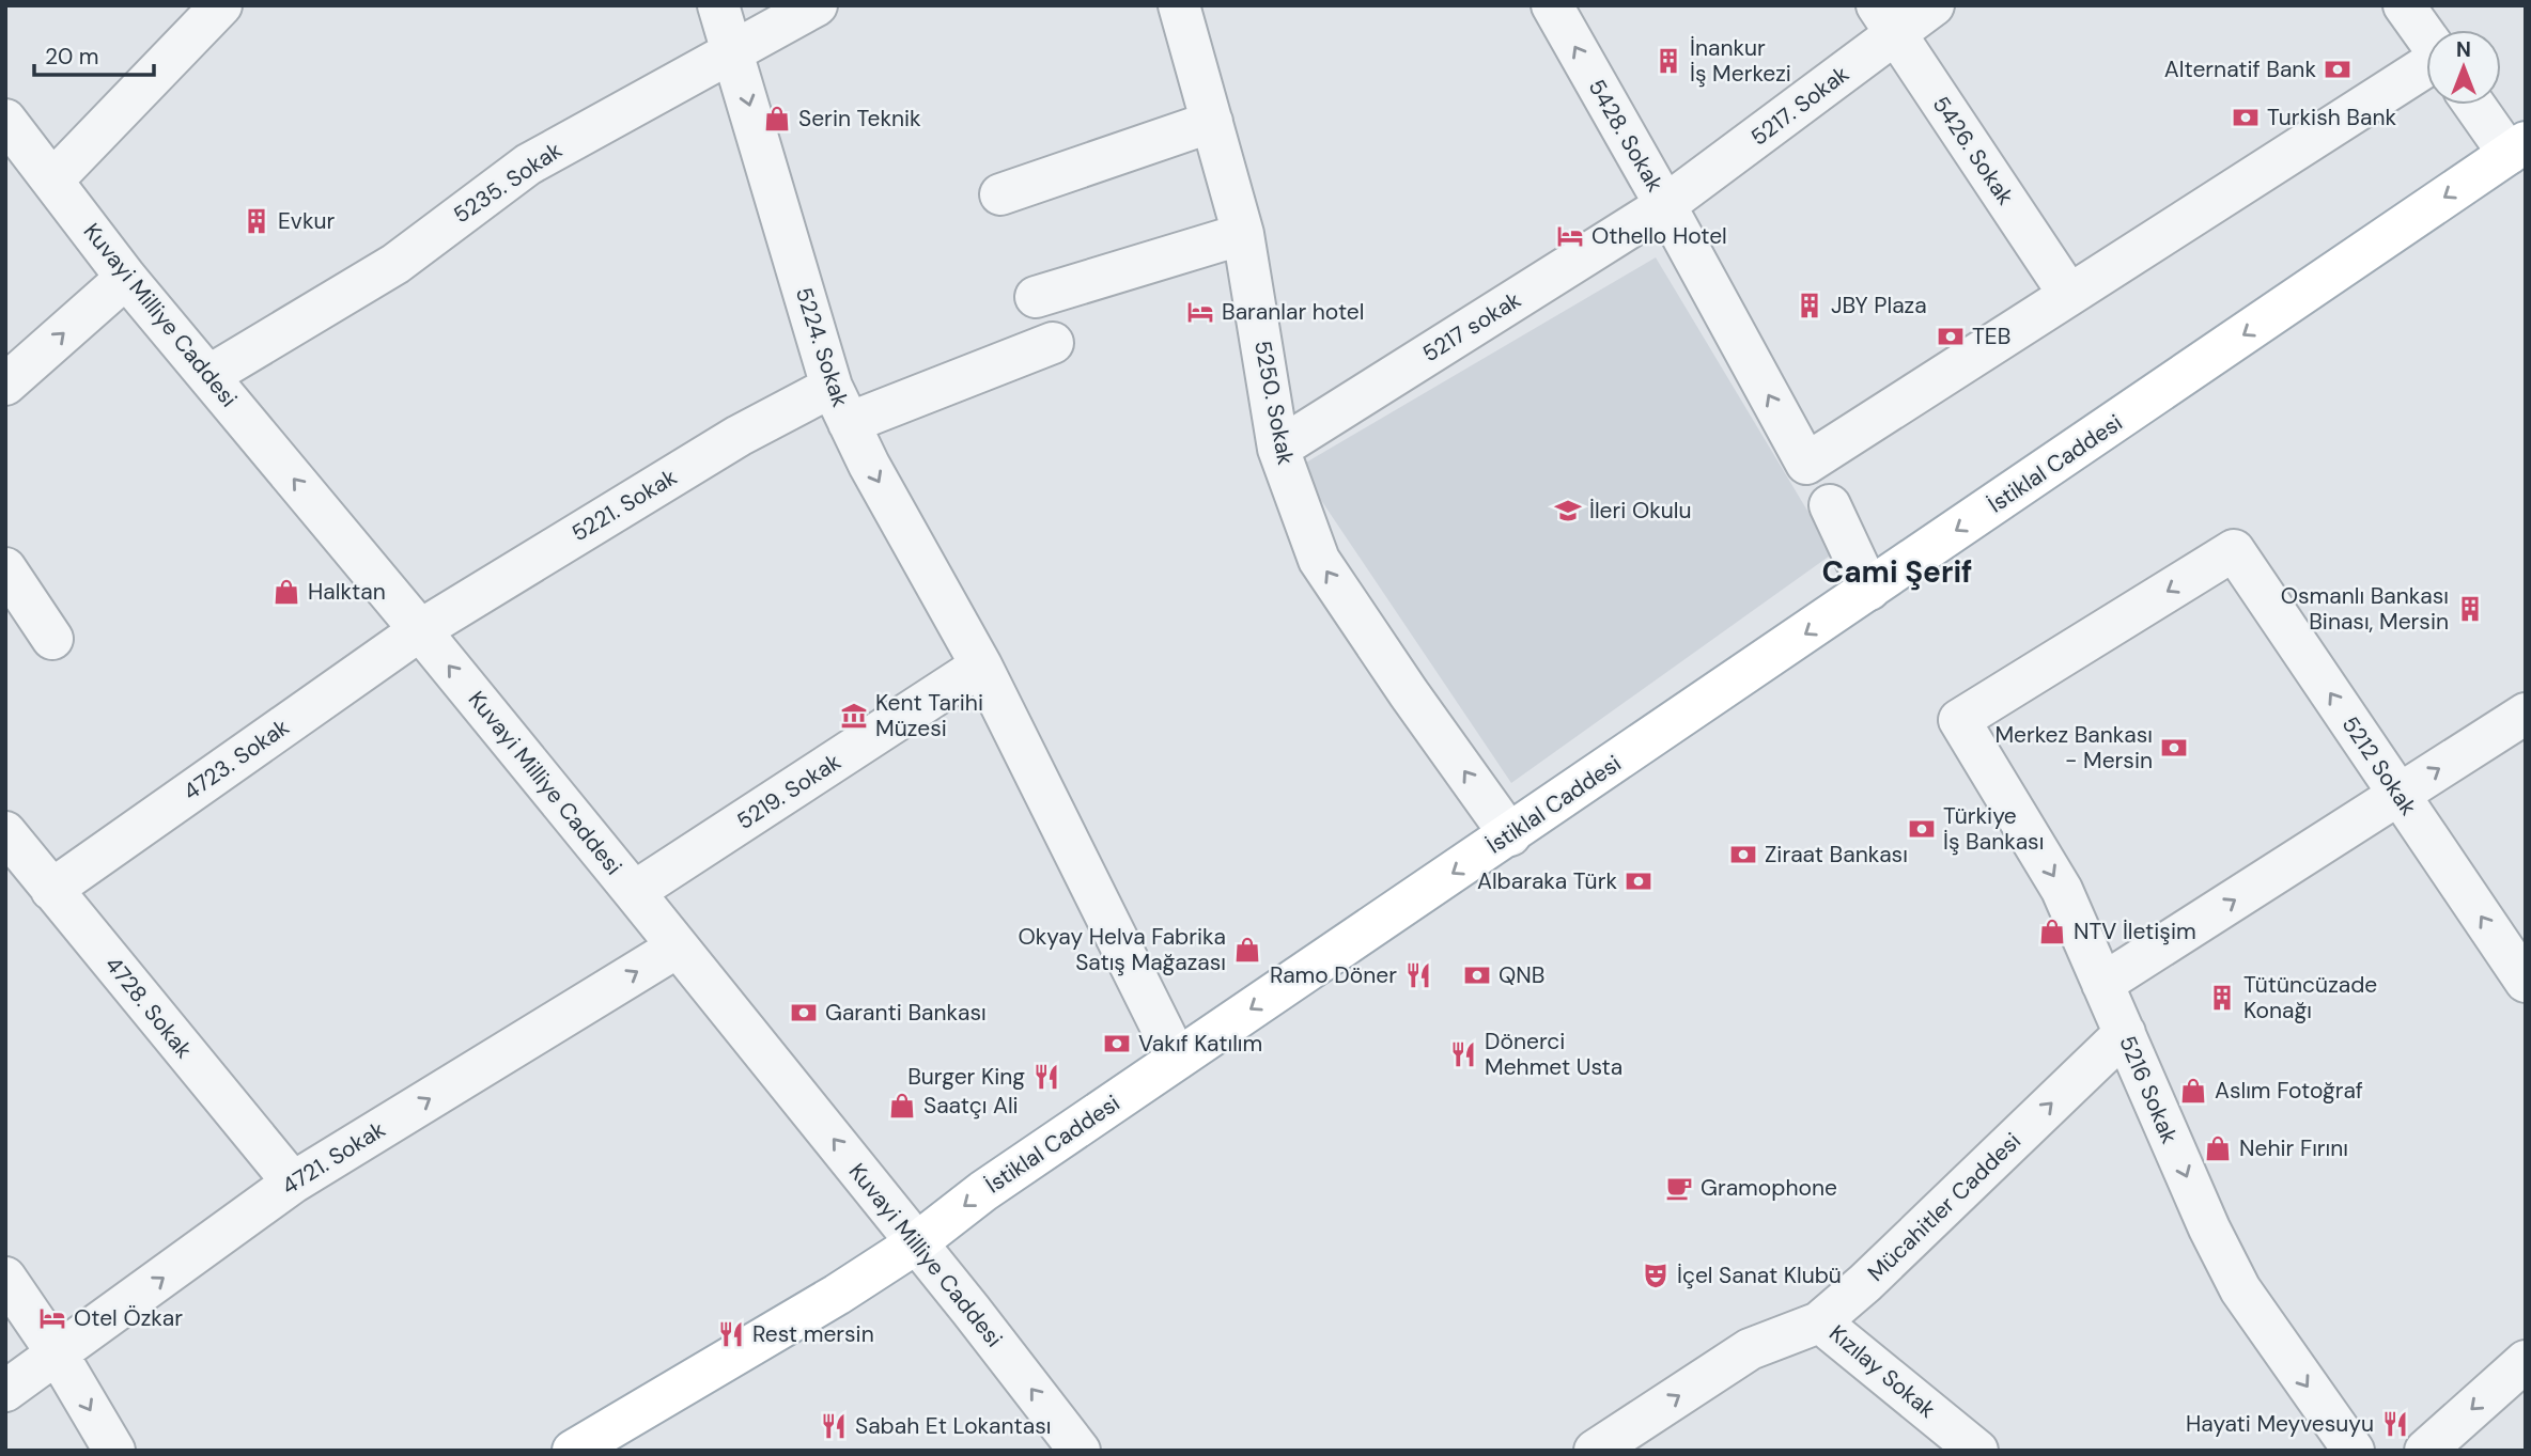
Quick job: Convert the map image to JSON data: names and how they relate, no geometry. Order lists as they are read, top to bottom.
{
  "streets": {
    "main road": ["İstiklal Caddesi"],
    "street": [
      "5217. Sokak",
      "5428. Sokak",
      "5426. Sokak",
      "5235. Sokak",
      "Kuvayi Milliye Caddesi",
      "5217 sokak",
      "5224. Sokak",
      "5250. Sokak",
      "5221. Sokak",
      "4723. Sokak",
      "5212 Sokak",
      "5219. Sokak",
      "4728. Sokak",
      "5216 Sokak",
      "4721. Sokak",
      "Mücahitler Caddesi",
      "Kızılay Sokak"
    ]
  },
  "crossings": [
    ["5217. Sokak", "5428. Sokak"],
    ["5217. Sokak", "5426. Sokak"],
    ["5217. Sokak", "5217 sokak"],
    ["5428. Sokak", "5426. Sokak"],
    ["5428. Sokak", "5217 sokak"],
    ["5235. Sokak", "Kuvayi Milliye Caddesi"],
    ["5235. Sokak", "5224. Sokak"],
    ["Kuvayi Milliye Caddesi", "İstiklal Caddesi"],
    ["Kuvayi Milliye Caddesi", "5221. Sokak"],
    ["Kuvayi Milliye Caddesi", "4723. Sokak"],
    ["Kuvayi Milliye Caddesi", "5219. Sokak"],
    ["Kuvayi Milliye Caddesi", "4721. Sokak"],
    ["5217 sokak", "5250. Sokak"],
    ["5224. Sokak", "İstiklal Caddesi"],
    ["5224. Sokak", "5221. Sokak"],
    ["5224. Sokak", "5219. Sokak"],
    ["5250. Sokak", "İstiklal Caddesi"],
    ["5221. Sokak", "4723. Sokak"],
    ["4723. Sokak", "4728. Sokak"],
    ["5212 Sokak", "5216 Sokak"],
    ["4728. Sokak", "4721. Sokak"],
    ["5216 Sokak", "Mücahitler Caddesi"],
    ["Mücahitler Caddesi", "Kızılay Sokak"]
  ],
  "one_way": [
    "Kuvayi Milliye Caddesi",
    "5224. Sokak",
    "5250. Sokak",
    "İstiklal Caddesi",
    "5216 Sokak",
    "4721. Sokak",
    "Mücahitler Caddesi"
  ],
  "districts": ["Cami Şerif"],
  "places": {
    "building": [
      "İnankur İş Merkezi",
      "Evkur",
      "JBY Plaza",
      "Osmanlı Bankası Binası, Mersin",
      "Tütüncüzade Konağı"
    ],
    "bank": [
      "Alternatif Bank",
      "Turkish Bank",
      "TEB",
      "Merkez Bankası - Mersin",
      "Türkiye İş Bankası",
      "Ziraat Bankası",
      "Albaraka Türk",
      "QNB",
      "Garanti Bankası",
      "Vakıf Katılım"
    ],
    "shop": [
      "Serin Teknik",
      "Halktan",
      "NTV İletişim",
      "Okyay Helva Fabrika Satış Mağazası",
      "Aslım Fotoğraf",
      "Saatçı Ali",
      "Nehir Fırını"
    ],
    "hotel": ["Othello Hotel", "Baranlar hotel", "Otel Özkar"],
    "school or university": ["İleri Okulu"],
    "museum": ["Kent Tarihi Müzesi"],
    "restaurant": [
      "Ramo Döner",
      "Dönerci Mehmet Usta",
      "Burger King",
      "Rest mersin",
      "Hayati Meyvesuyu",
      "Sabah Et Lokantası"
    ],
    "cafe": ["Gramophone"],
    "theatre": ["İçel Sanat Klubü"]
  },
  "scale_bar": "20 m",
  "north": "top"
}
